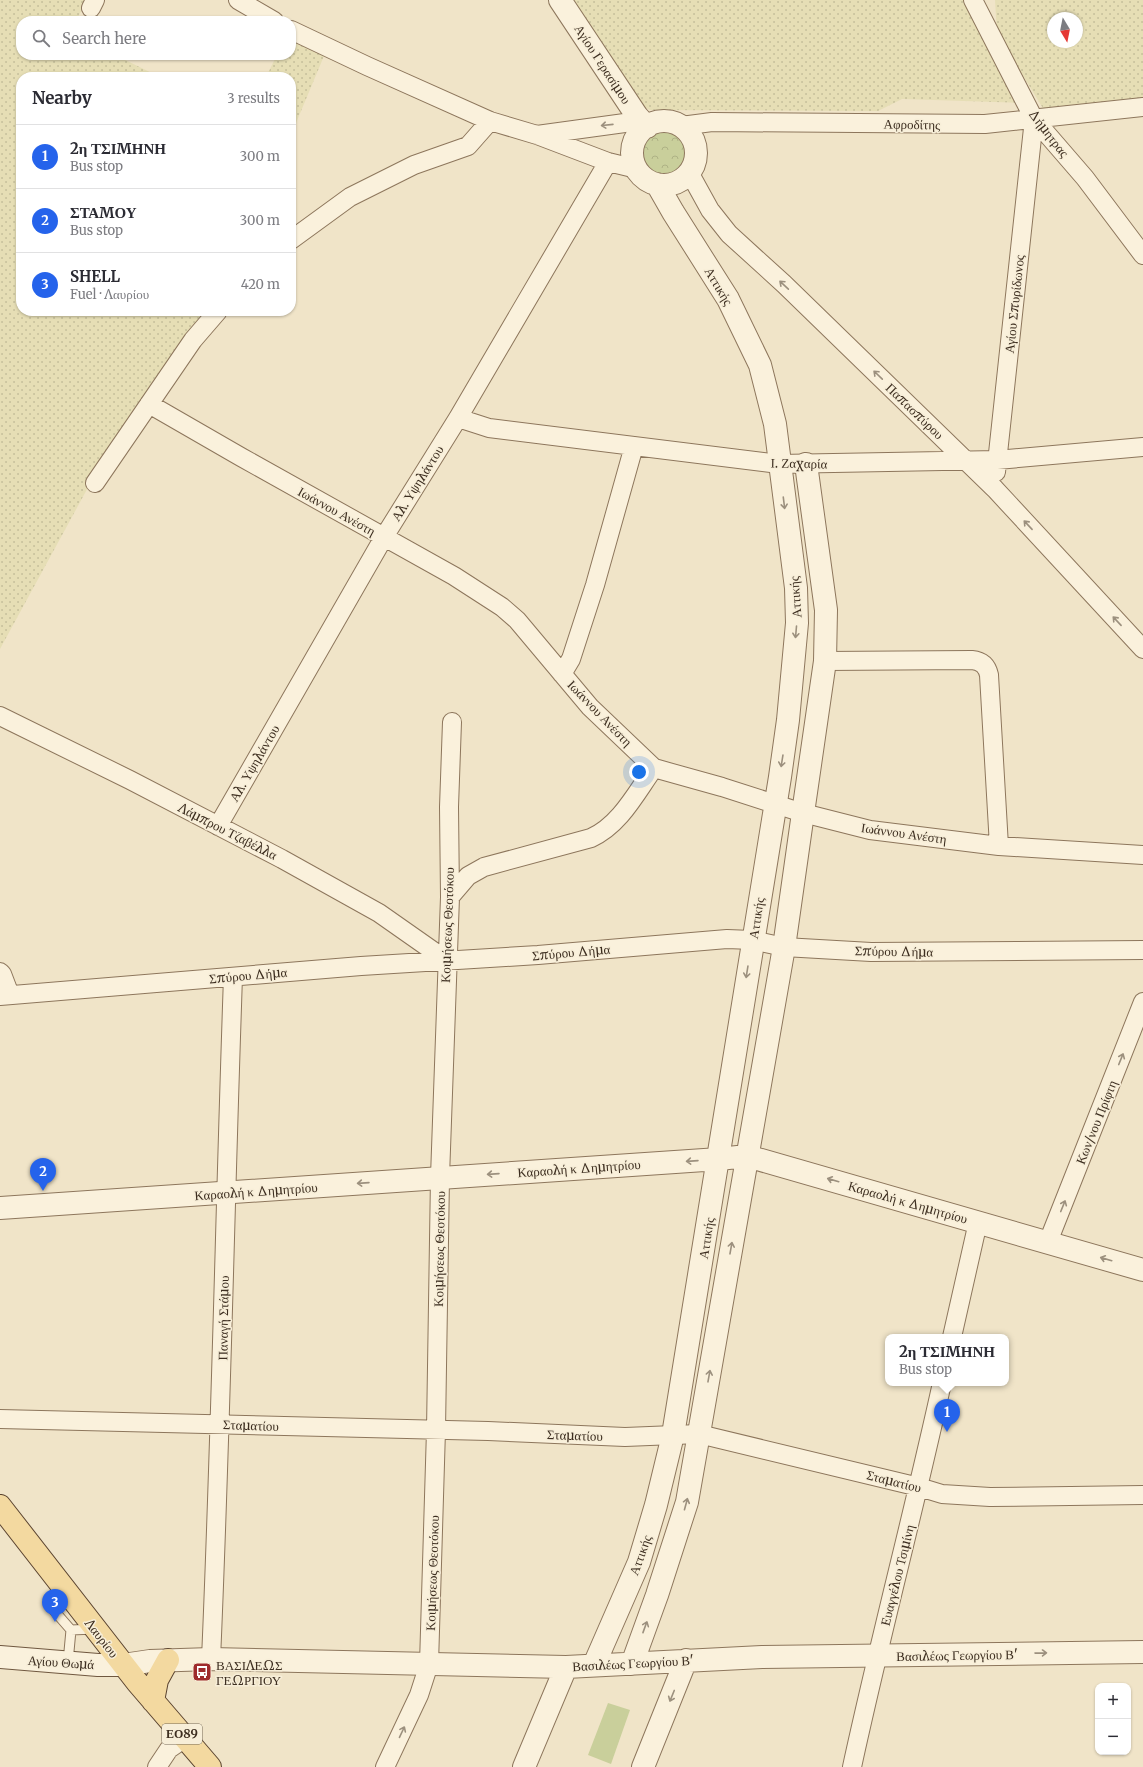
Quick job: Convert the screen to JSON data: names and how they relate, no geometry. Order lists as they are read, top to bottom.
{
  "streets": {
    "main road": ["Λαυρίου", "ΕΟ89"],
    "street": [
      "Αγίου Γερασίμου",
      "Αφροδίτης",
      "Δήμητρας",
      "Αττικής",
      "Αγίου Σπυρίδωνος",
      "Παπασπύρου",
      "Ι. Ζαχαρία",
      "Αλ. Υψηλάντου",
      "Ιωάννου Ανέστη",
      "Λάμπρου Τζαβέλλα",
      "Κοιμήσεως Θεοτόκου",
      "Σπύρου Δήμα",
      "Κων/νου Πρίφτη",
      "Καραολή κ Δημητρίου",
      "Παναγή Στάμου",
      "Σταματίου",
      "Ευαγγέλου Τσιμίνη",
      "Βασιλέως Γεωργίου Β'",
      "Αγίου Θωμά"
    ]
  },
  "crossings": [
    ["Αγίου Γερασίμου", "Αφροδίτης"],
    ["Αγίου Γερασίμου", "Αττικής"],
    ["Αγίου Γερασίμου", "Παπασπύρου"],
    ["Αφροδίτης", "Δήμητρας"],
    ["Αφροδίτης", "Αττικής"],
    ["Αφροδίτης", "Αγίου Σπυρίδωνος"],
    ["Αφροδίτης", "Παπασπύρου"],
    ["Δήμητρας", "Αγίου Σπυρίδωνος"],
    ["Αττικής", "Παπασπύρου"],
    ["Αττικής", "Ι. Ζαχαρία"],
    ["Αττικής", "Ιωάννου Ανέστη"],
    ["Αττικής", "Σπύρου Δήμα"],
    ["Αττικής", "Καραολή κ Δημητρίου"],
    ["Αττικής", "Σταματίου"],
    ["Αττικής", "Βασιλέως Γεωργίου Β'"],
    ["Αγίου Σπυρίδωνος", "Παπασπύρου"],
    ["Αγίου Σπυρίδωνος", "Ι. Ζαχαρία"],
    ["Παπασπύρου", "Ι. Ζαχαρία"],
    ["Ι. Ζαχαρία", "Αλ. Υψηλάντου"],
    ["Αλ. Υψηλάντου", "Ιωάννου Ανέστη"],
    ["Αλ. Υψηλάντου", "Λάμπρου Τζαβέλλα"],
    ["Λάμπρου Τζαβέλλα", "Κοιμήσεως Θεοτόκου"],
    ["Λάμπρου Τζαβέλλα", "Σπύρου Δήμα"],
    ["Κοιμήσεως Θεοτόκου", "Σπύρου Δήμα"],
    ["Κοιμήσεως Θεοτόκου", "Καραολή κ Δημητρίου"],
    ["Κοιμήσεως Θεοτόκου", "Σταματίου"],
    ["Κοιμήσεως Θεοτόκου", "Βασιλέως Γεωργίου Β'"],
    ["Σπύρου Δήμα", "Παναγή Στάμου"],
    ["Κων/νου Πρίφτη", "Καραολή κ Δημητρίου"],
    ["Καραολή κ Δημητρίου", "Παναγή Στάμου"],
    ["Παναγή Στάμου", "Σταματίου"],
    ["Παναγή Στάμου", "Βασιλέως Γεωργίου Β'"],
    ["Σταματίου", "Ευαγγέλου Τσιμίνη"],
    ["Ευαγγέλου Τσιμίνη", "Βασιλέως Γεωργίου Β'"],
    ["Λαυρίου", "Βασιλέως Γεωργίου Β'"],
    ["Λαυρίου", "Αγίου Θωμά"],
    ["Βασιλέως Γεωργίου Β'", "Αγίου Θωμά"]
  ],
  "one_way": ["Παπασπύρου", "Κων/νου Πρίφτη", "Καραολή κ Δημητρίου"],
  "places": {
    "bus stop": ["ΒΑΣΙΛΕΩΣ ΓΕΩΡΓΙΟΥ"]
  },
  "north": "bottom",
  "page": {
    "search": "Search here",
    "heading": ["Nearby", "3 results"],
    "list": [
      {
        "mark": "1",
        "name": "2η ΤΣΙΜΗΝΗ",
        "note": "Bus stop",
        "value": "300 m"
      },
      {
        "mark": "2",
        "name": "ΣΤΑΜΟΥ",
        "note": "Bus stop",
        "value": "300 m"
      },
      {
        "mark": "3",
        "name": "SHELL",
        "note": "Fuel · Λαυρίου",
        "value": "420 m"
      }
    ],
    "pins": ["2", "1", "3"],
    "popup": ["2η ΤΣΙΜΗΝΗ", "Bus stop"],
    "map_buttons": ["+", "−"]
  }
}
